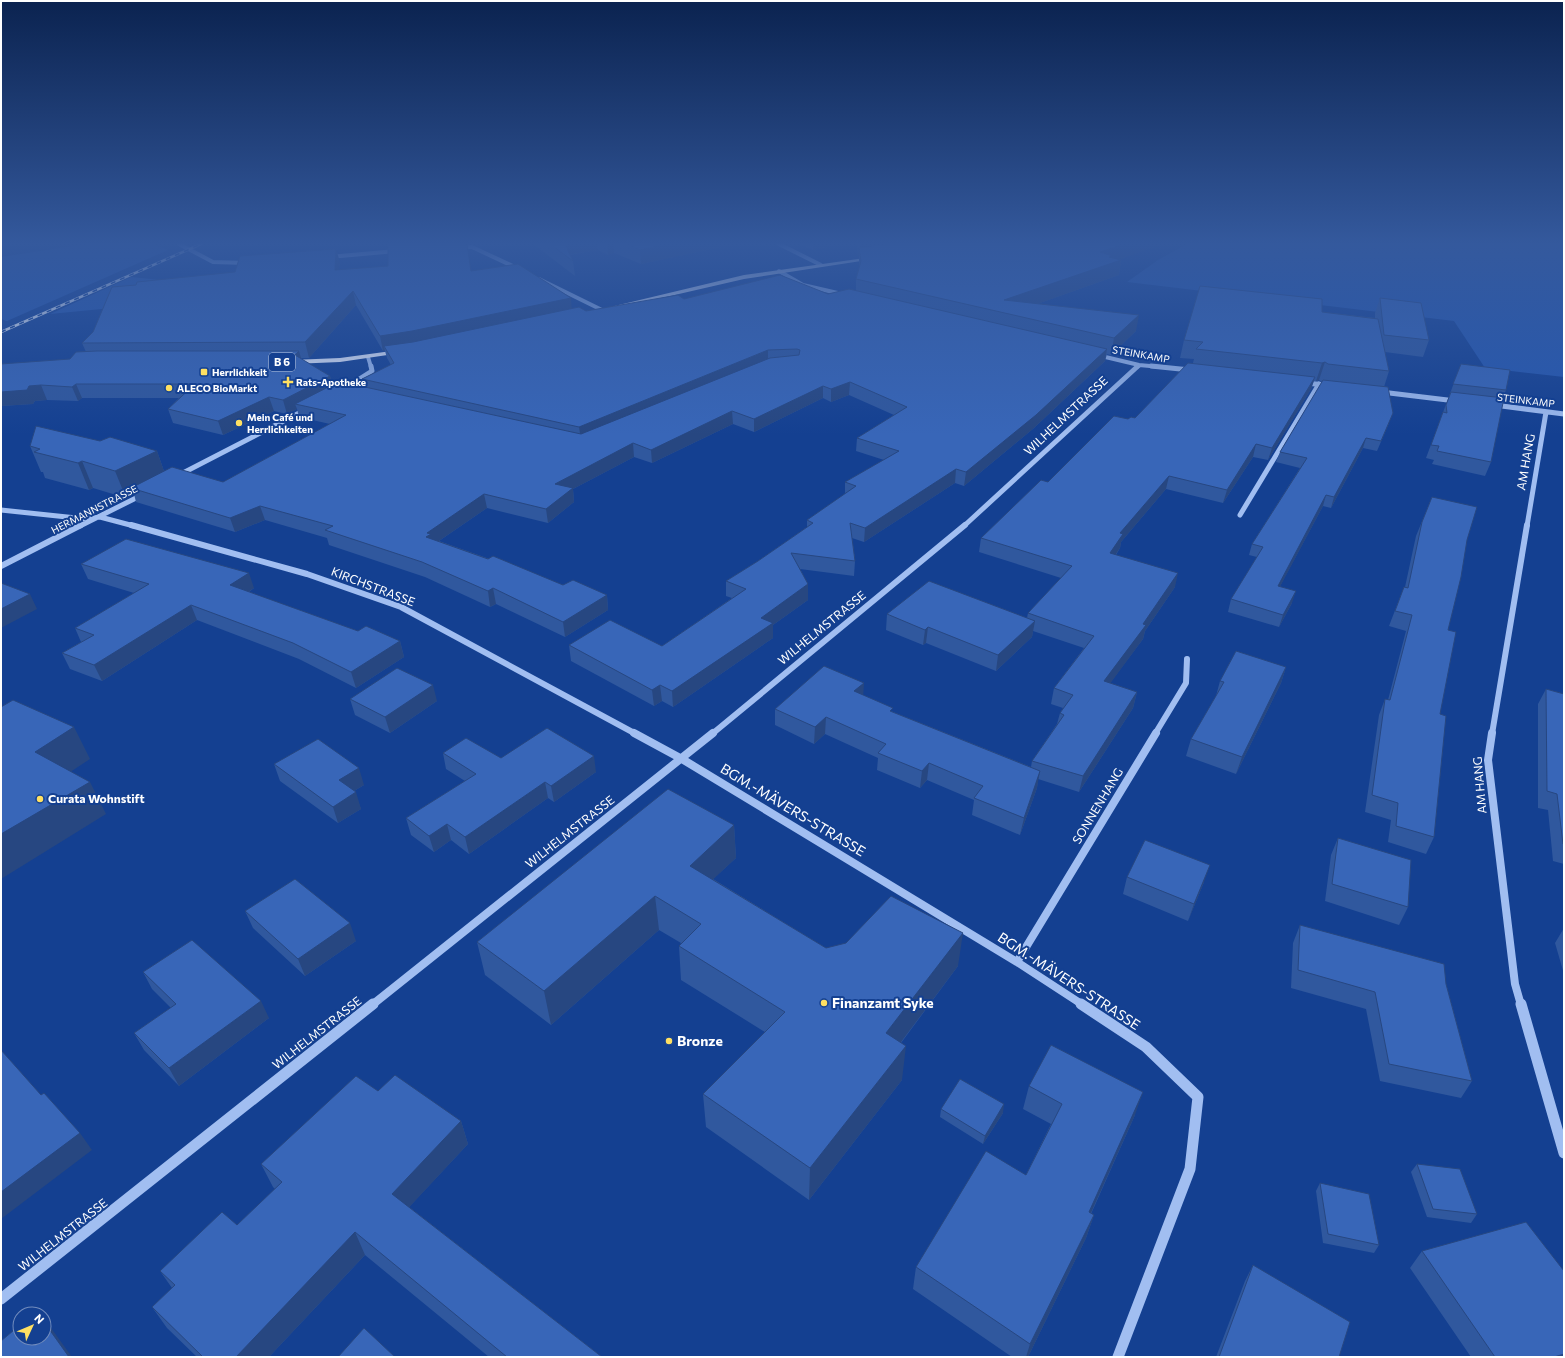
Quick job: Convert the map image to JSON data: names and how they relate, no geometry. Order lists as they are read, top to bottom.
{
  "streets": {
    "main road": ["B 6"],
    "street": [
      "STEINKAMP",
      "WILHELMSTRASSE",
      "AM HANG",
      "HERMANNSTRASSE",
      "KIRCHSTRASSE",
      "SONNENHANG",
      "BGM.-MÄVERS-STRASSE"
    ]
  },
  "crossings": [
    ["STEINKAMP", "WILHELMSTRASSE"],
    ["STEINKAMP", "AM HANG"],
    ["WILHELMSTRASSE", "KIRCHSTRASSE"],
    ["WILHELMSTRASSE", "BGM.-MÄVERS-STRASSE"],
    ["HERMANNSTRASSE", "KIRCHSTRASSE"],
    ["KIRCHSTRASSE", "BGM.-MÄVERS-STRASSE"],
    ["SONNENHANG", "BGM.-MÄVERS-STRASSE"]
  ],
  "places": {
    "transit": ["Herrlichkeit"],
    "health": ["Rats-Apotheke"],
    "other": [
      "ALECO BioMarkt",
      "Mein Café und Herrlichkeiten",
      "Curata Wohnstift",
      "Finanzamt Syke",
      "Bronze"
    ]
  },
  "north": "top right"
}
